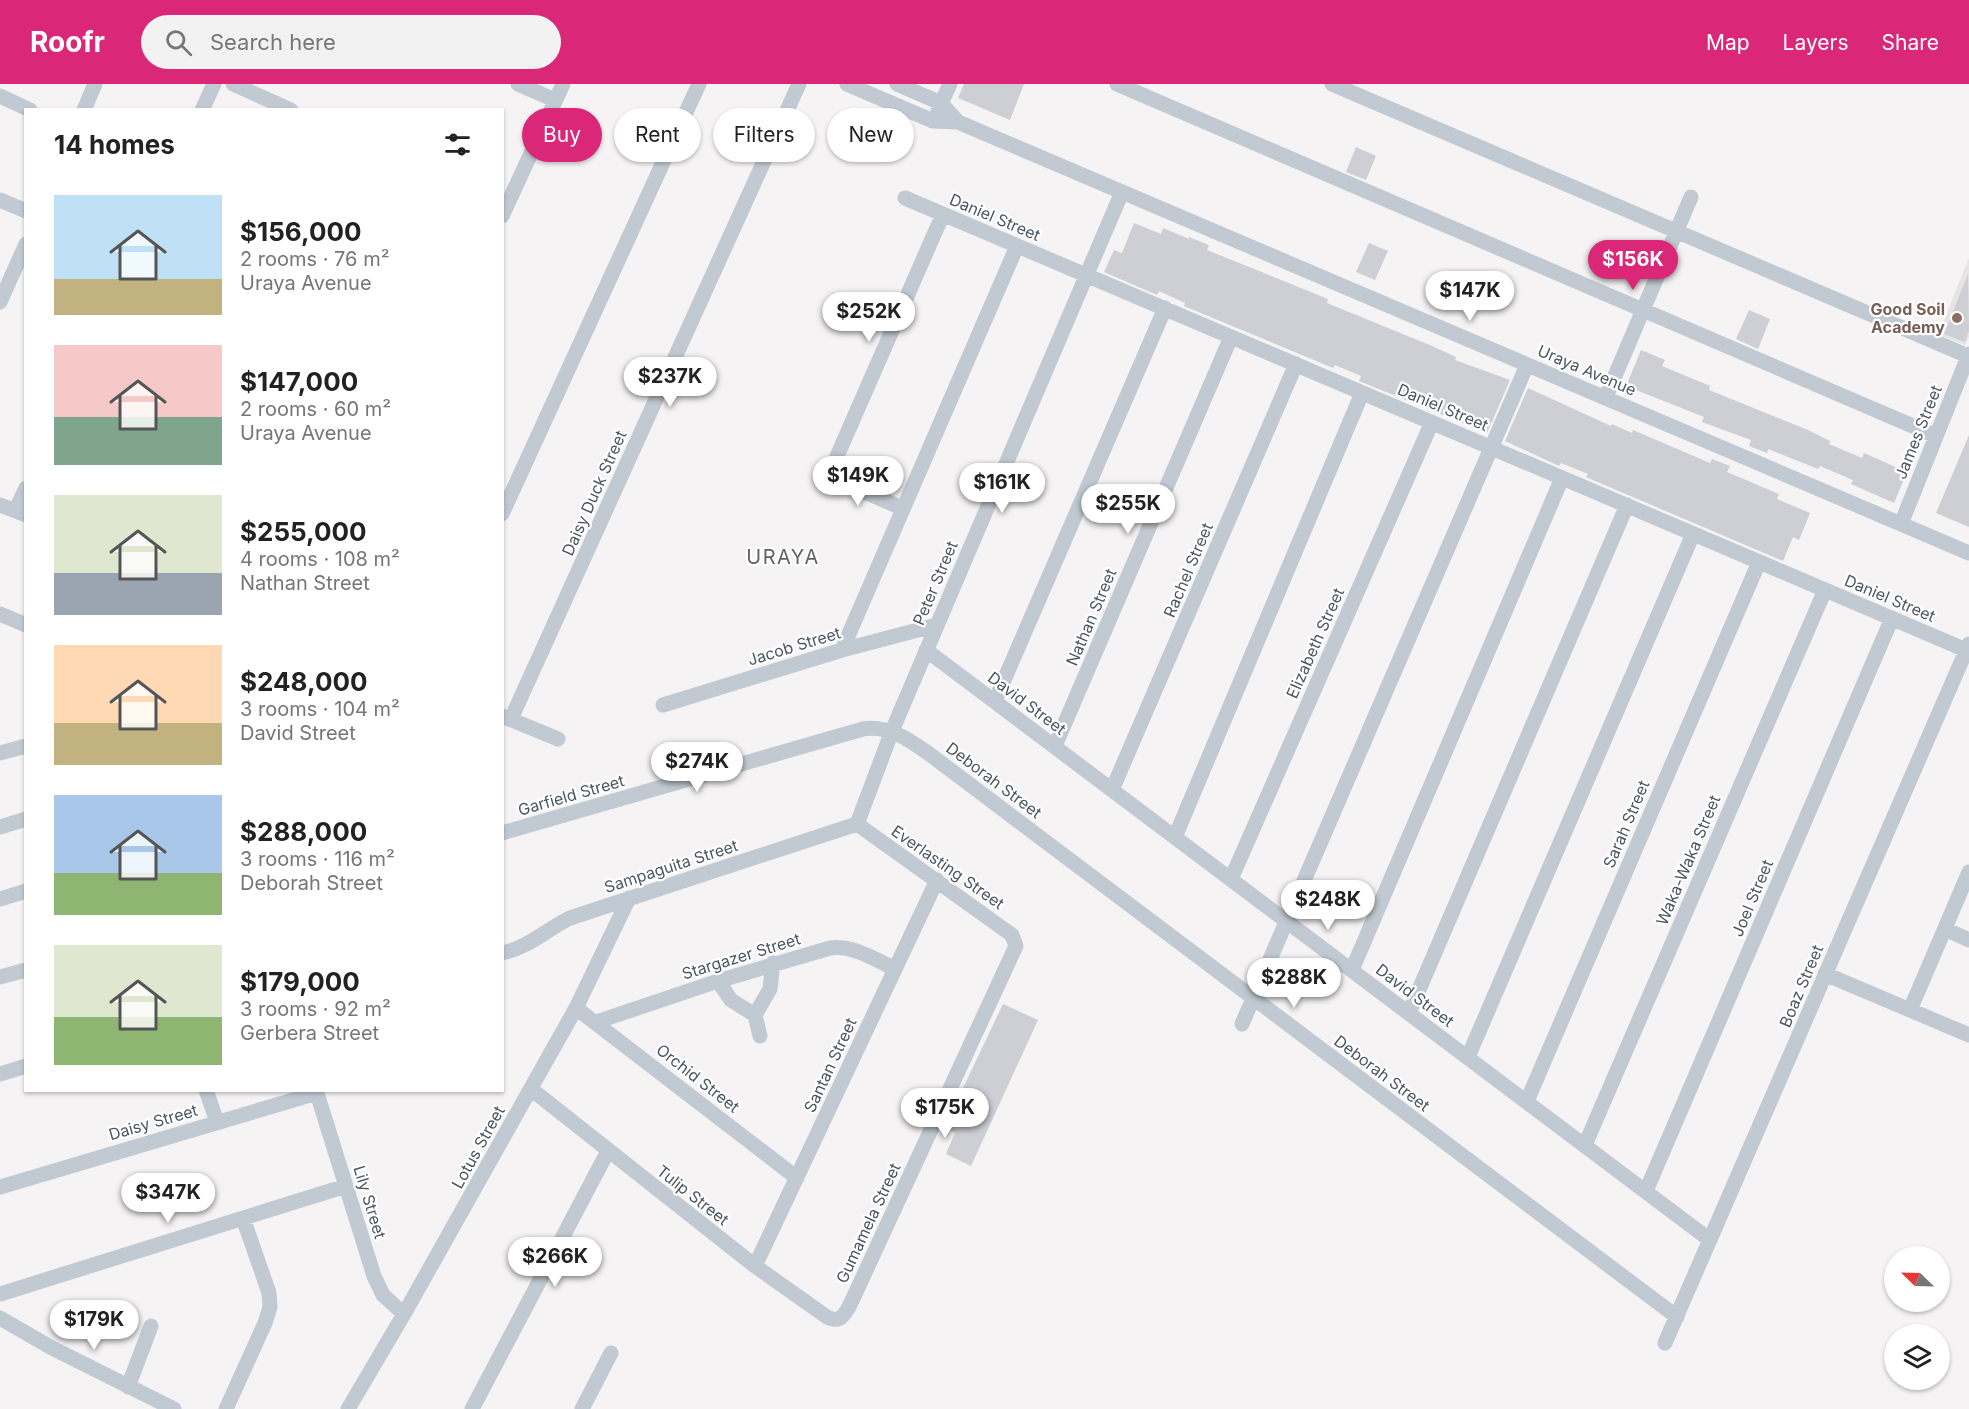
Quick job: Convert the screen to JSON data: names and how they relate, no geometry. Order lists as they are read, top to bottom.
{
  "streets": {
    "street": [
      "Daniel Street",
      "Uraya Avenue",
      "James Street",
      "Daisy Duck Street",
      "Rachel Street",
      "Peter Street",
      "Nathan Street",
      "Elizabeth Street",
      "Jacob Street",
      "David Street",
      "Deborah Street",
      "Garfield Street",
      "Sarah Street",
      "Waka-Waka Street",
      "Sampaguita Street",
      "Everlasting Street",
      "Joel Street",
      "Stargazer Street",
      "Boaz Street",
      "Santan Street",
      "Orchid Street",
      "Daisy Street",
      "Lotus Street",
      "Tulip Street",
      "Lily Street",
      "Gumamela Street"
    ]
  },
  "crossings": [
    ["Daniel Street", "Rachel Street"],
    ["Daniel Street", "Peter Street"],
    ["Daniel Street", "Nathan Street"],
    ["Daniel Street", "Elizabeth Street"],
    ["Daniel Street", "Sarah Street"],
    ["Daniel Street", "Waka-Waka Street"],
    ["Daniel Street", "Joel Street"],
    ["Daniel Street", "Boaz Street"],
    ["Uraya Avenue", "James Street"],
    ["Uraya Avenue", "Peter Street"],
    ["Rachel Street", "David Street"],
    ["Peter Street", "Jacob Street"],
    ["Peter Street", "David Street"],
    ["Peter Street", "Deborah Street"],
    ["Peter Street", "Garfield Street"],
    ["Peter Street", "Sampaguita Street"],
    ["Peter Street", "Everlasting Street"],
    ["Nathan Street", "David Street"],
    ["Elizabeth Street", "David Street"],
    ["David Street", "Sarah Street"],
    ["David Street", "Waka-Waka Street"],
    ["David Street", "Joel Street"],
    ["David Street", "Boaz Street"],
    ["Deborah Street", "Garfield Street"],
    ["Deborah Street", "Boaz Street"],
    ["Sampaguita Street", "Everlasting Street"],
    ["Sampaguita Street", "Lotus Street"],
    ["Everlasting Street", "Santan Street"],
    ["Everlasting Street", "Gumamela Street"],
    ["Stargazer Street", "Santan Street"],
    ["Stargazer Street", "Orchid Street"],
    ["Santan Street", "Orchid Street"],
    ["Santan Street", "Tulip Street"],
    ["Orchid Street", "Lotus Street"],
    ["Daisy Street", "Lily Street"],
    ["Lotus Street", "Tulip Street"],
    ["Lotus Street", "Lily Street"],
    ["Tulip Street", "Gumamela Street"]
  ],
  "districts": ["URAYA"],
  "places": ["Good Soil Academy"],
  "north": "top left",
  "page": {
    "header": "Roofr",
    "search": "Search here",
    "nav": ["Map", "Layers", "Share"],
    "chip": [
      "Buy",
      "Rent",
      "Filters",
      "New"
    ],
    "heading": "14 homes",
    "list": [
      {
        "name": "$156,000",
        "note": "2 rooms · 76 m² · Uraya Avenue"
      },
      {
        "name": "$147,000",
        "note": "2 rooms · 60 m² · Uraya Avenue"
      },
      {
        "name": "$255,000",
        "note": "4 rooms · 108 m² · Nathan Street"
      },
      {
        "name": "$248,000",
        "note": "3 rooms · 104 m² · David Street"
      },
      {
        "name": "$288,000",
        "note": "3 rooms · 116 m² · Deborah Street"
      },
      {
        "name": "$179,000",
        "note": "3 rooms · 92 m² · Gerbera Street"
      }
    ],
    "price": [
      "$156K",
      "$147K",
      "$252K",
      "$237K",
      "$149K",
      "$161K",
      "$255K",
      "$274K",
      "$248K",
      "$288K",
      "$175K",
      "$347K",
      "$266K",
      "$179K"
    ]
  }
}
